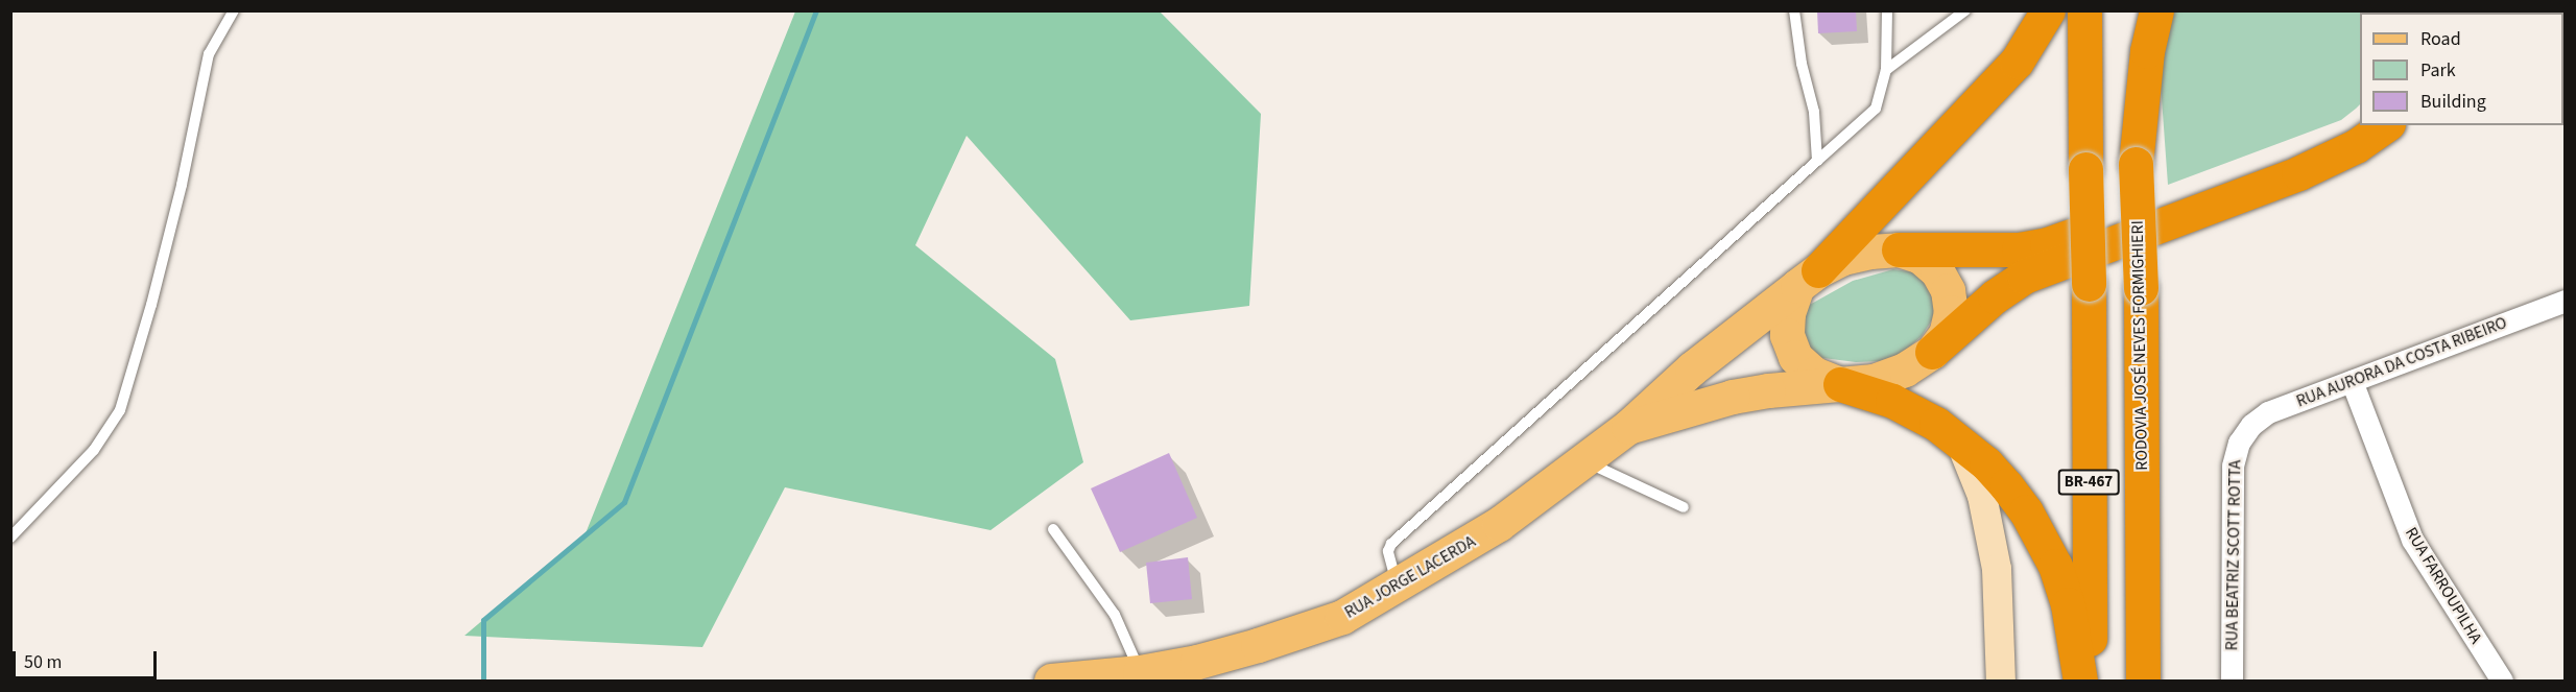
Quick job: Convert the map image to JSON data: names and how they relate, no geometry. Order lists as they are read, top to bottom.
{
  "streets": {
    "highway": ["RODOVIA JOSÉ NEVES FORMIGHIERI", "BR-467"],
    "main road": ["RUA JORGE LACERDA"],
    "street": ["RUA AURORA DA COSTA RIBEIRO", "RUA BEATRIZ SCOTT ROTTA", "RUA FARROUPILHA"]
  },
  "crossings": [
    ["RUA AURORA DA COSTA RIBEIRO", "RUA BEATRIZ SCOTT ROTTA"],
    ["RUA AURORA DA COSTA RIBEIRO", "RUA FARROUPILHA"]
  ],
  "legend": ["Road", "Park", "Building"],
  "scale_bar": "50 m"
}
